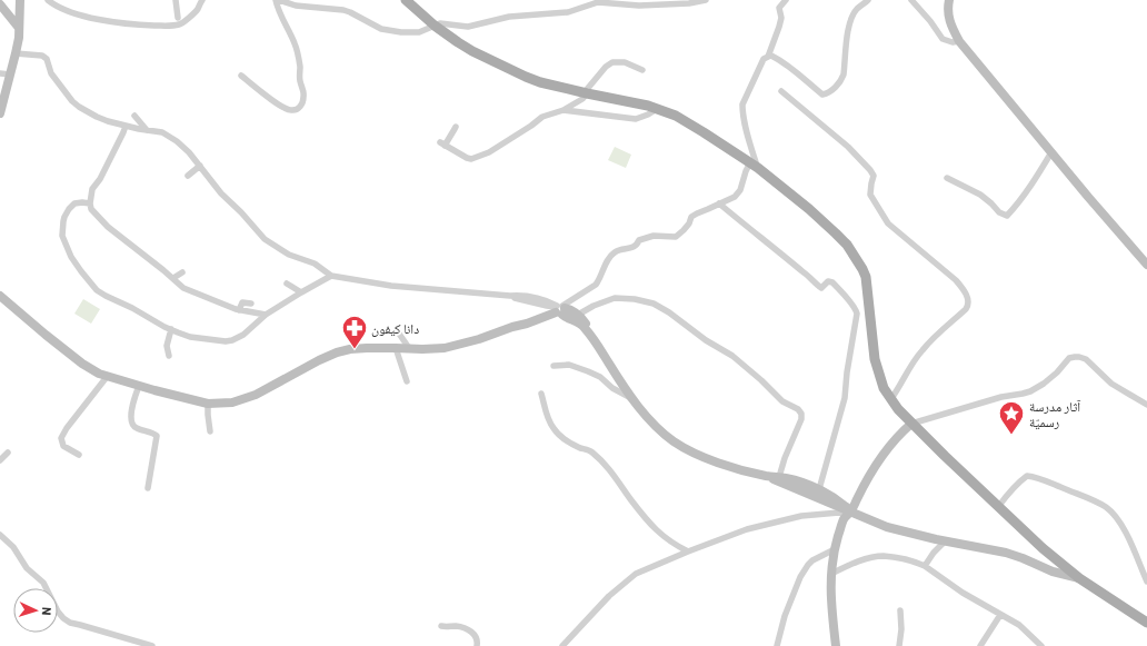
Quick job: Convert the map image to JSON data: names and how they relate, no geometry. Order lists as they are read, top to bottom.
{
  "places": {
    "pharmacy": ["دانا كيفون"],
    "place": ["آثار مدرسة رسميّة"]
  },
  "north": "right"
}
